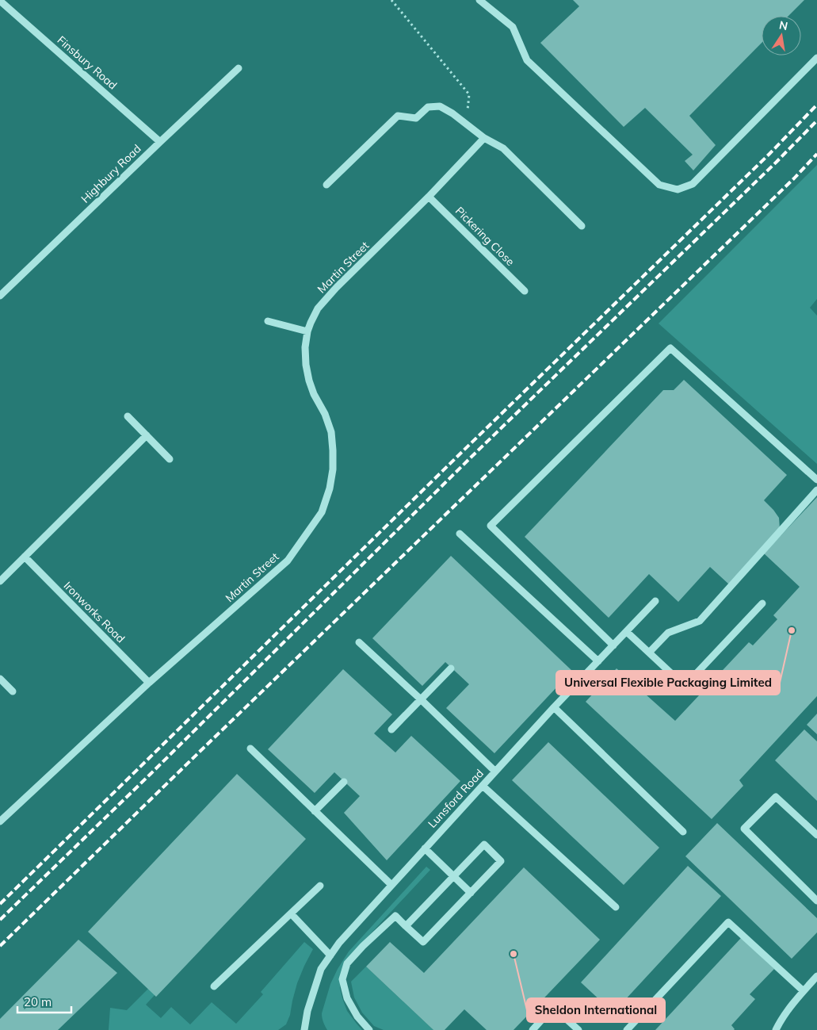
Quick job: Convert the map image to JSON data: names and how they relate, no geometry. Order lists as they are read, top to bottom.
{
  "streets": {
    "street": [
      "Finsbury Road",
      "Highbury Road",
      "Pickering Close",
      "Martin Street",
      "Ironworks Road",
      "Lunsford Road"
    ]
  },
  "crossings": [
    ["Finsbury Road", "Highbury Road"],
    ["Pickering Close", "Martin Street"],
    ["Martin Street", "Ironworks Road"]
  ],
  "places": ["Universal Flexible Packaging Limited", "Sheldon International"],
  "scale_bar": "20 m",
  "north": "top"
}
